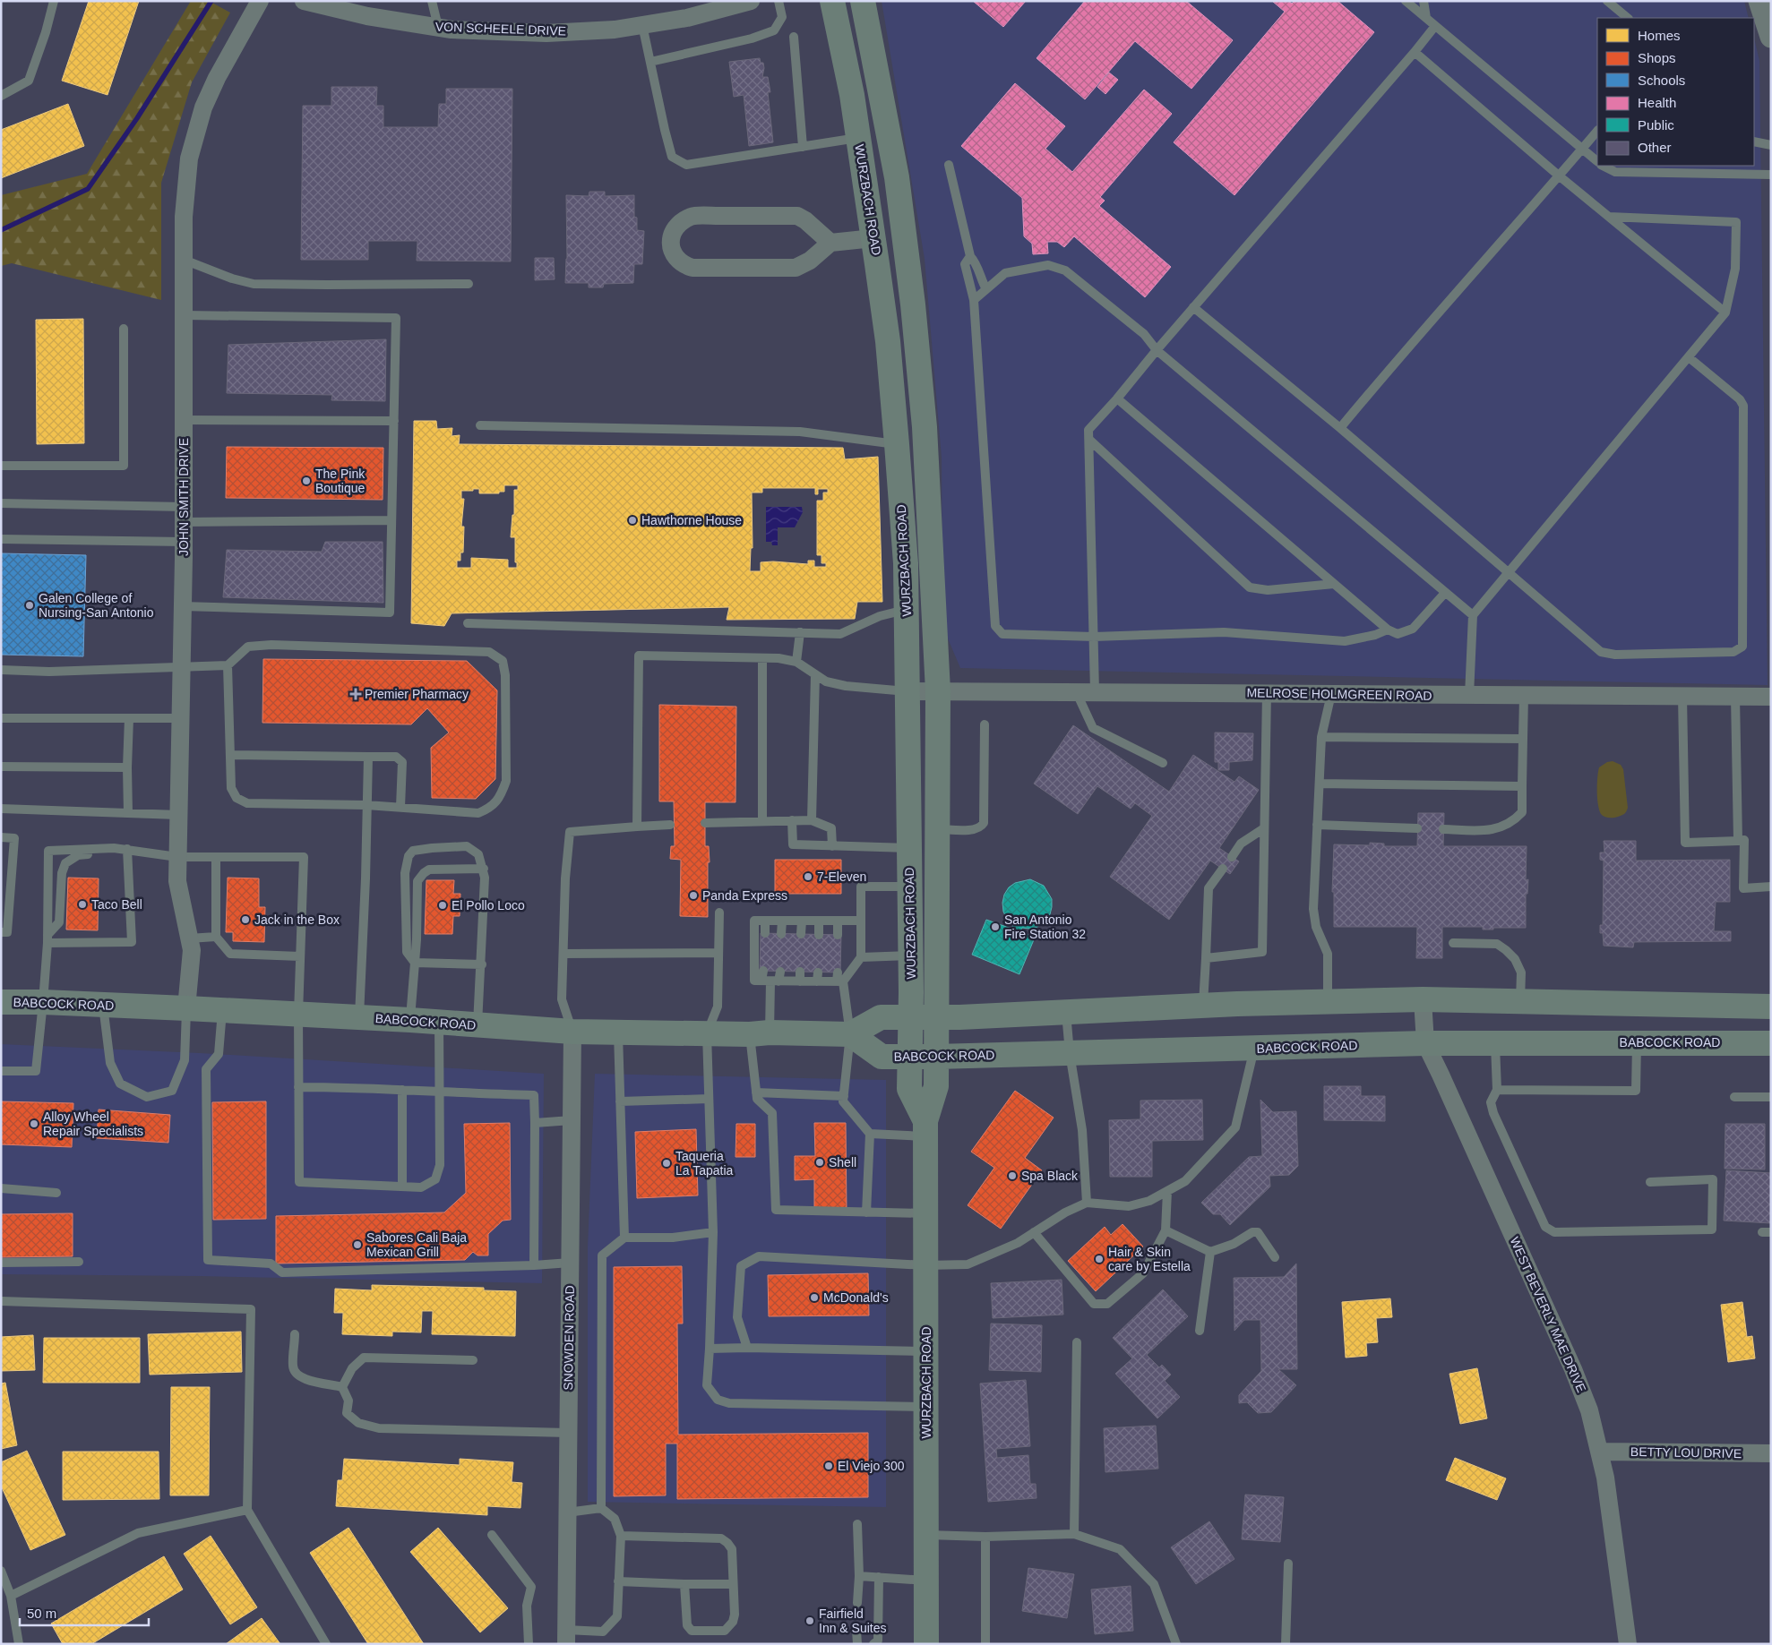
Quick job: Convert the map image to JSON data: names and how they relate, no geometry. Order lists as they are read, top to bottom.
{
  "streets": {
    "main road": ["WURZBACH ROAD", "BABCOCK ROAD"],
    "street": [
      "VON SCHEELE DRIVE",
      "JOHN SMITH DRIVE",
      "MELROSE HOLMGREEN ROAD",
      "WEST BEVERLY MAE DRIVE",
      "SNOWDEN ROAD",
      "BETTY LOU DRIVE"
    ]
  },
  "crossings": [
    ["WURZBACH ROAD", "MELROSE HOLMGREEN ROAD"],
    ["WURZBACH ROAD", "BABCOCK ROAD"],
    ["JOHN SMITH DRIVE", "BABCOCK ROAD"],
    ["BABCOCK ROAD", "WEST BEVERLY MAE DRIVE"],
    ["BABCOCK ROAD", "SNOWDEN ROAD"],
    ["WEST BEVERLY MAE DRIVE", "BETTY LOU DRIVE"]
  ],
  "places": {
    "other": [
      "The Pink Boutique",
      "Hawthorne House",
      "Galen College of Nursing-San Antonio",
      "7-Eleven",
      "Panda Express",
      "Taco Bell",
      "El Pollo Loco",
      "Jack in the Box",
      "San Antonio Fire Station 32",
      "Alloy Wheel Repair Specialists",
      "Shell",
      "Taqueria La Tapatia",
      "Spa Black",
      "Sabores Cali Baja Mexican Grill",
      "Hair & Skin care by Estella",
      "McDonald's",
      "El Viejo 300",
      "Fairfield Inn & Suites"
    ],
    "health": ["Premier Pharmacy"]
  },
  "legend": [
    "Homes",
    "Shops",
    "Schools",
    "Health",
    "Public",
    "Other"
  ],
  "scale_bar": "50 m"
}
